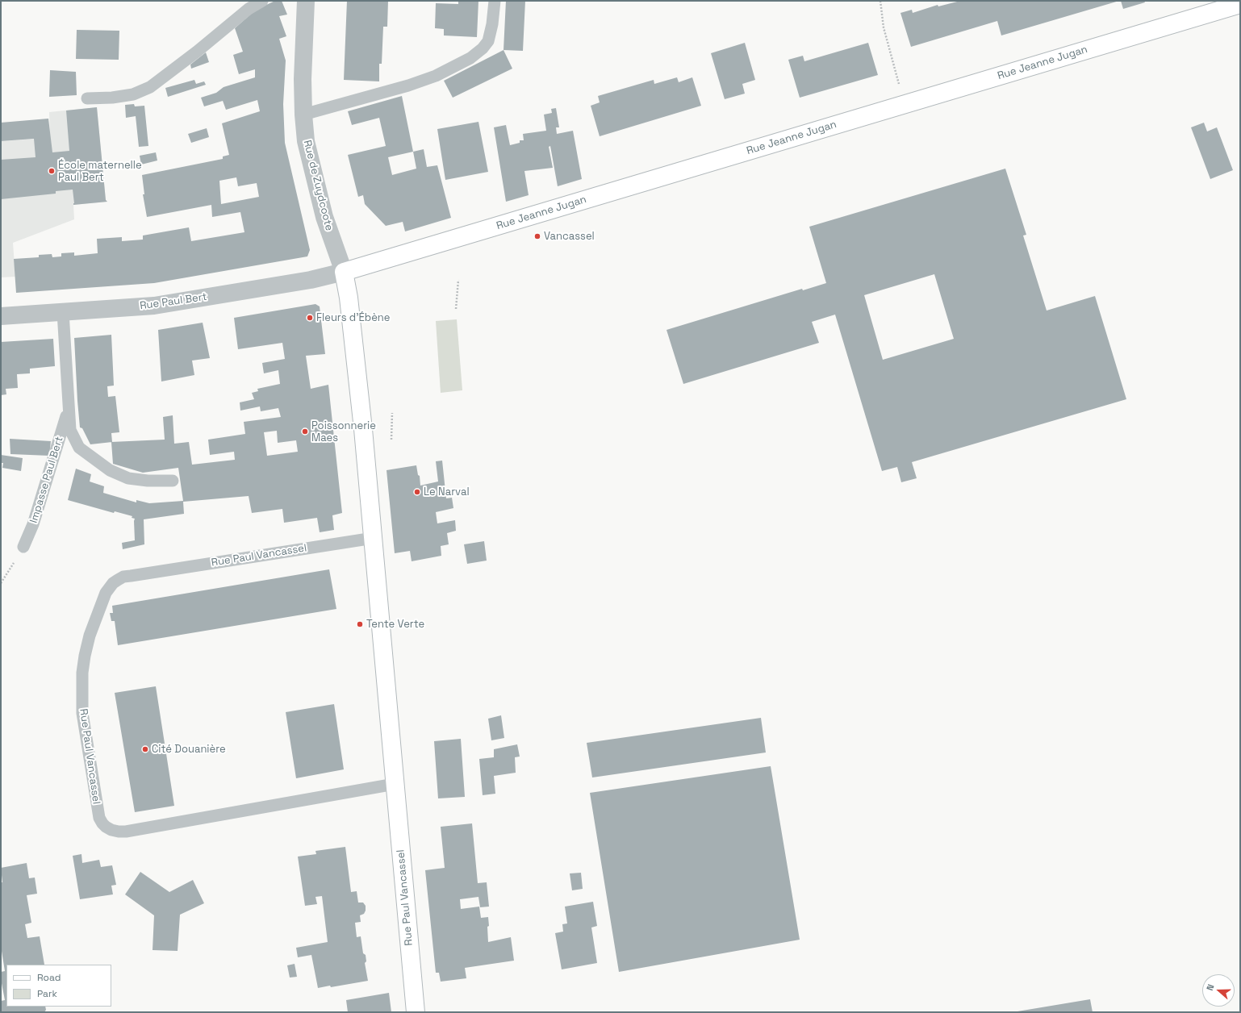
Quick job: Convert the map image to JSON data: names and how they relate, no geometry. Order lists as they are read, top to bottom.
{
  "streets": {
    "street": [
      "Rue Jeanne Jugan",
      "Rue de Zuydcoote",
      "Rue Paul Bert",
      "Rue Paul Vancassel"
    ],
    "lane": ["Impasse Paul Bert"]
  },
  "crossings": [
    ["Rue Jeanne Jugan", "Rue de Zuydcoote"],
    ["Rue Jeanne Jugan", "Rue Paul Bert"],
    ["Rue Jeanne Jugan", "Rue Paul Vancassel"],
    ["Rue de Zuydcoote", "Rue Paul Bert"],
    ["Rue de Zuydcoote", "Rue Paul Vancassel"],
    ["Rue Paul Bert", "Impasse Paul Bert"],
    ["Rue Paul Bert", "Rue Paul Vancassel"]
  ],
  "places": [
    "École maternelle Paul Bert",
    "Vancassel",
    "Fleurs d'Ébène",
    "Poissonnerie Maes",
    "Le Narval",
    "Tente Verte",
    "Cité Douanière"
  ],
  "legend": ["Road", "Park"],
  "north": "left"
}
